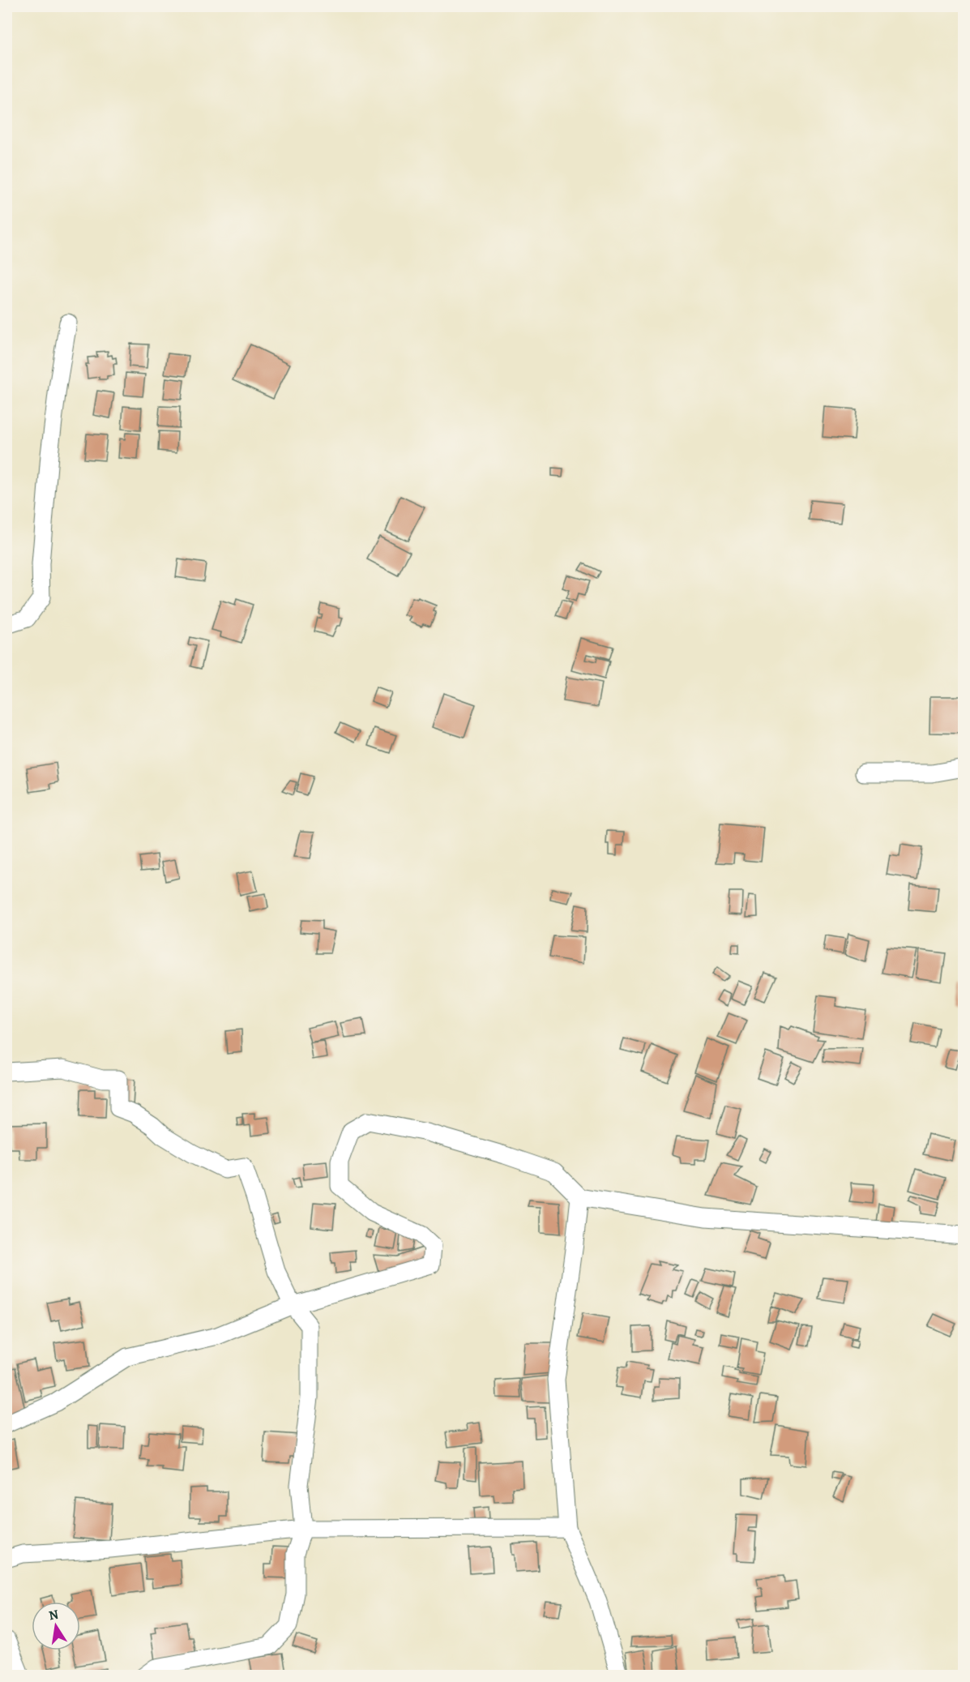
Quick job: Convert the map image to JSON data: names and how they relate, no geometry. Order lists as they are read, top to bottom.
{
  "north": "top"
}
